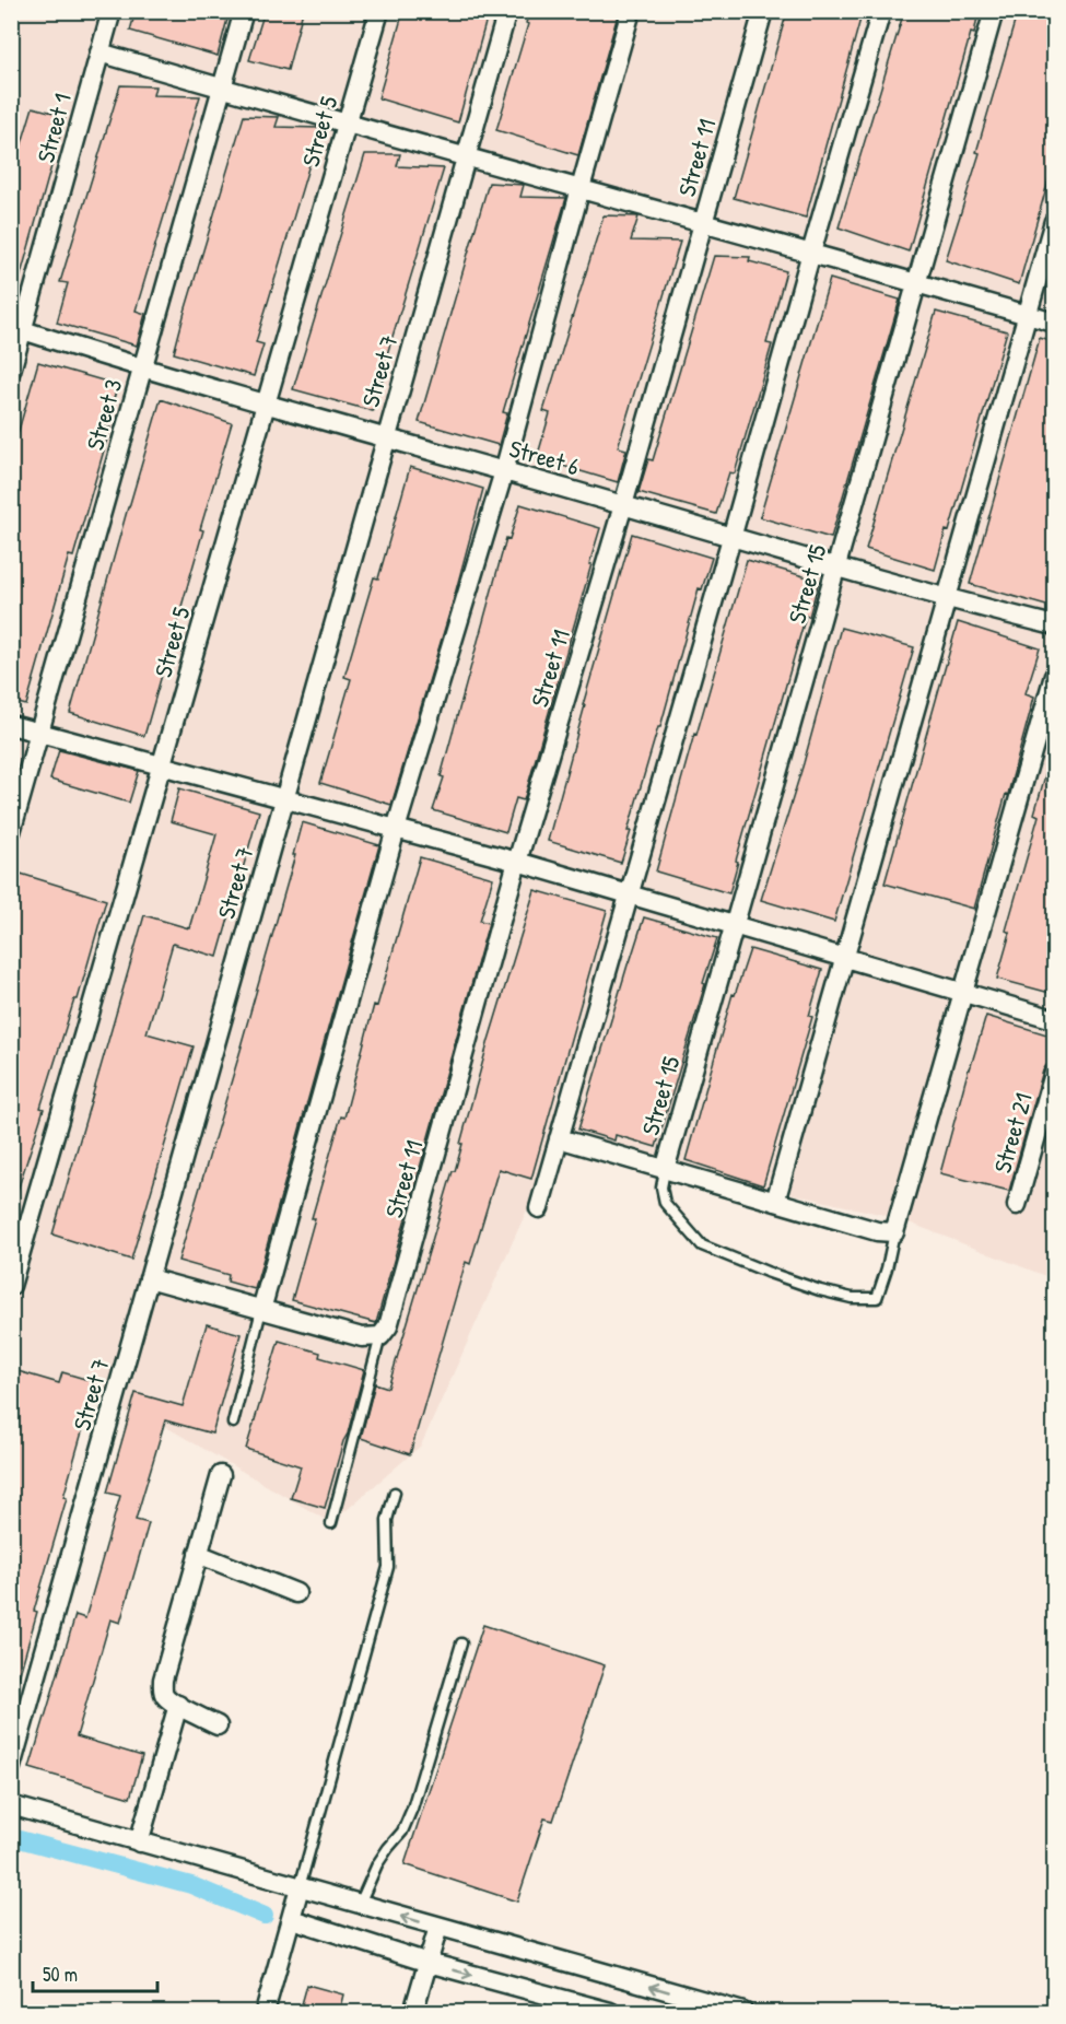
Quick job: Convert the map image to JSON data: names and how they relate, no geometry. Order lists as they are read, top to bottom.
{
  "streets": {
    "street": [
      "Street 1",
      "Street 5",
      "Street 11",
      "Street 7",
      "Street 3",
      "Street 6",
      "Street 15",
      "Street 21"
    ]
  },
  "crossings": [
    ["Street 1", "Street 6"],
    ["Street 5", "Street 6"],
    ["Street 11", "Street 6"],
    ["Street 7", "Street 6"],
    ["Street 3", "Street 6"],
    ["Street 6", "Street 15"]
  ],
  "scale_bar": "50 m"
}
